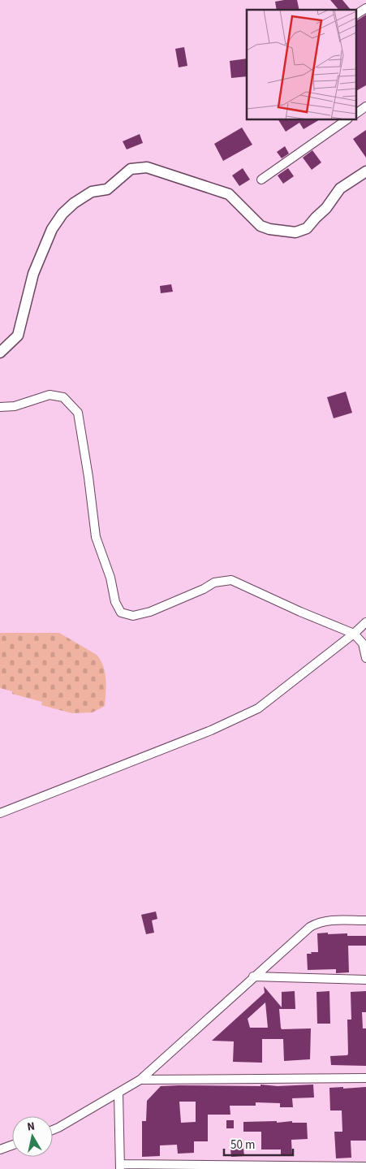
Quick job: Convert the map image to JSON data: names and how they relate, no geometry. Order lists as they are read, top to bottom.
{
  "scale_bar": "50 m",
  "north": "top"
}
